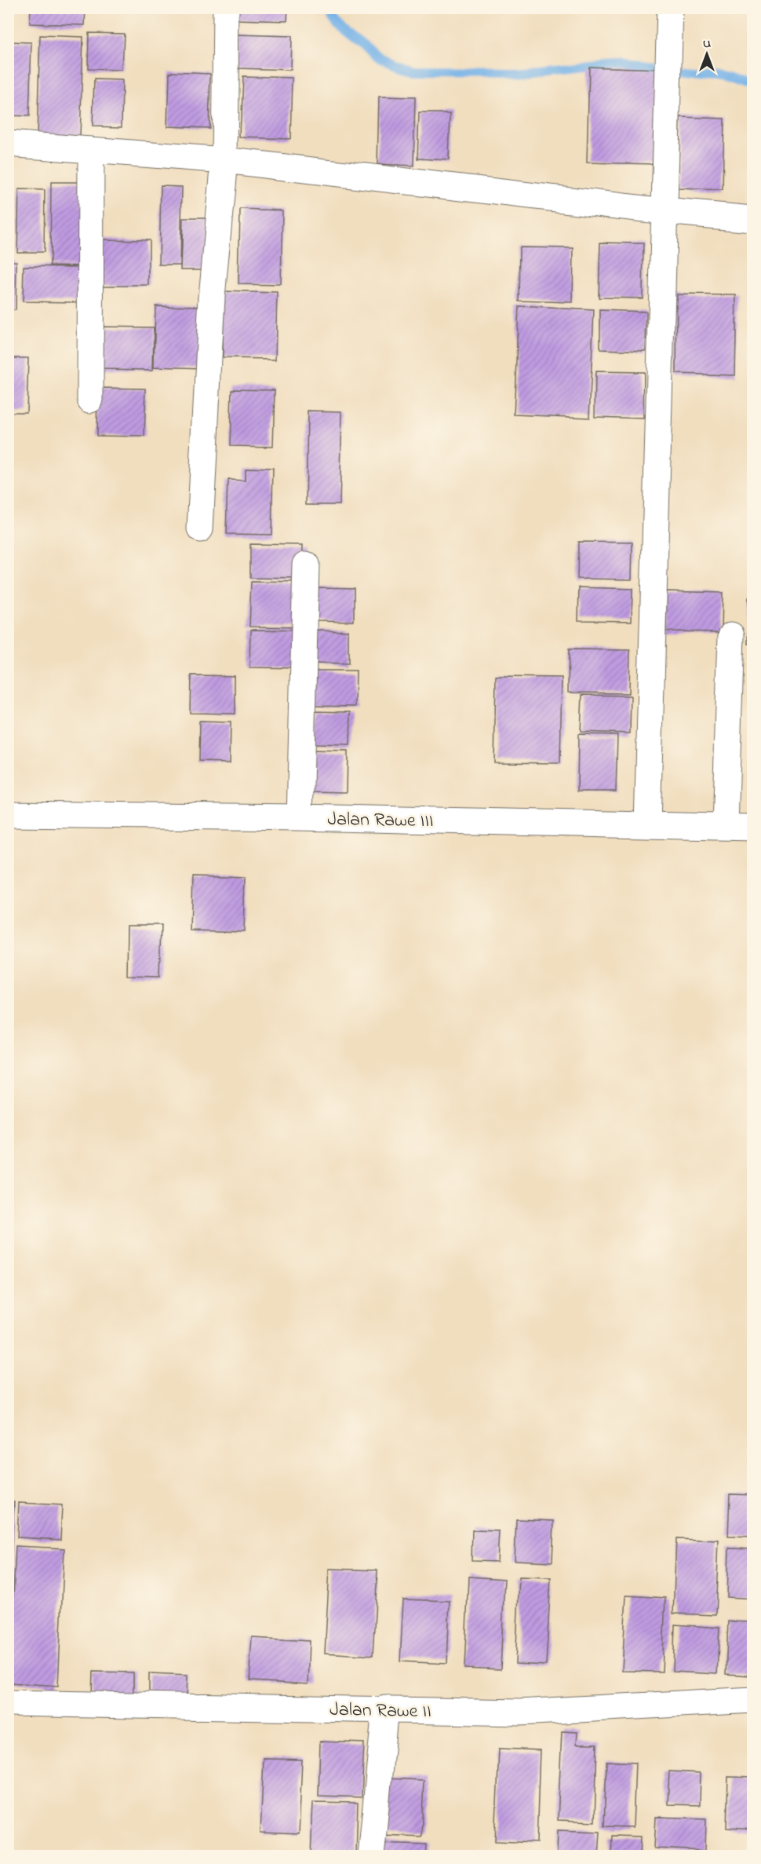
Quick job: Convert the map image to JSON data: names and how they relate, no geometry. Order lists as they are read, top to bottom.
{
  "streets": {
    "street": ["Jalan Rawe III", "Jalan Rawe II"]
  },
  "north": "top"
}
